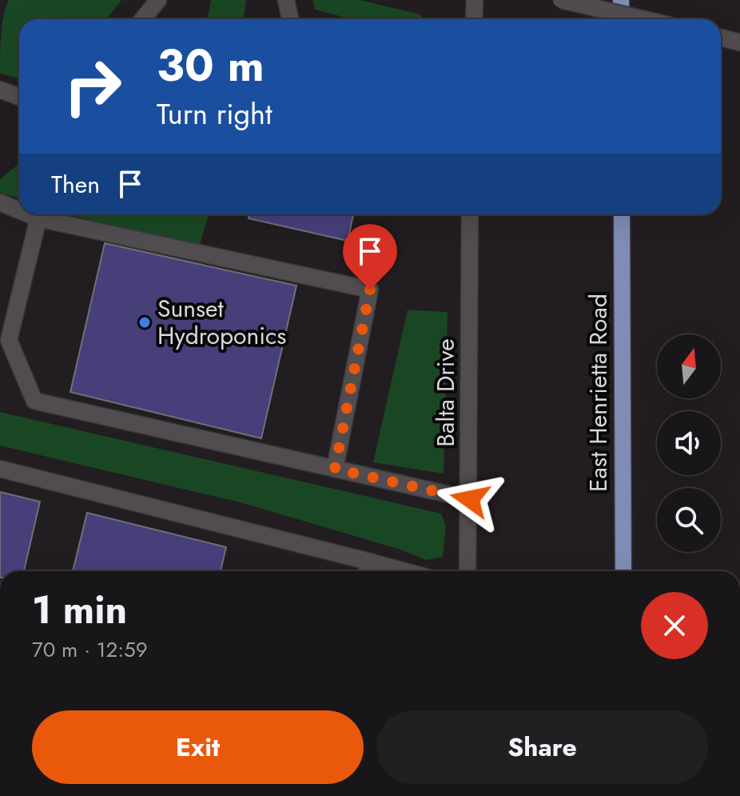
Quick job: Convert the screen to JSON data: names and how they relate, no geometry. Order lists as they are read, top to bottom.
{
  "streets": {
    "main road": ["East Henrietta Road"],
    "street": ["Balta Drive"]
  },
  "places": ["Sunset Hydroponics"],
  "north": "top",
  "page": {
    "turn": ["30 m", "Turn right"],
    "then": "Then",
    "heading": ["1 min", "70 m · 12:59"],
    "buttons": ["Exit", "Share"]
  }
}
